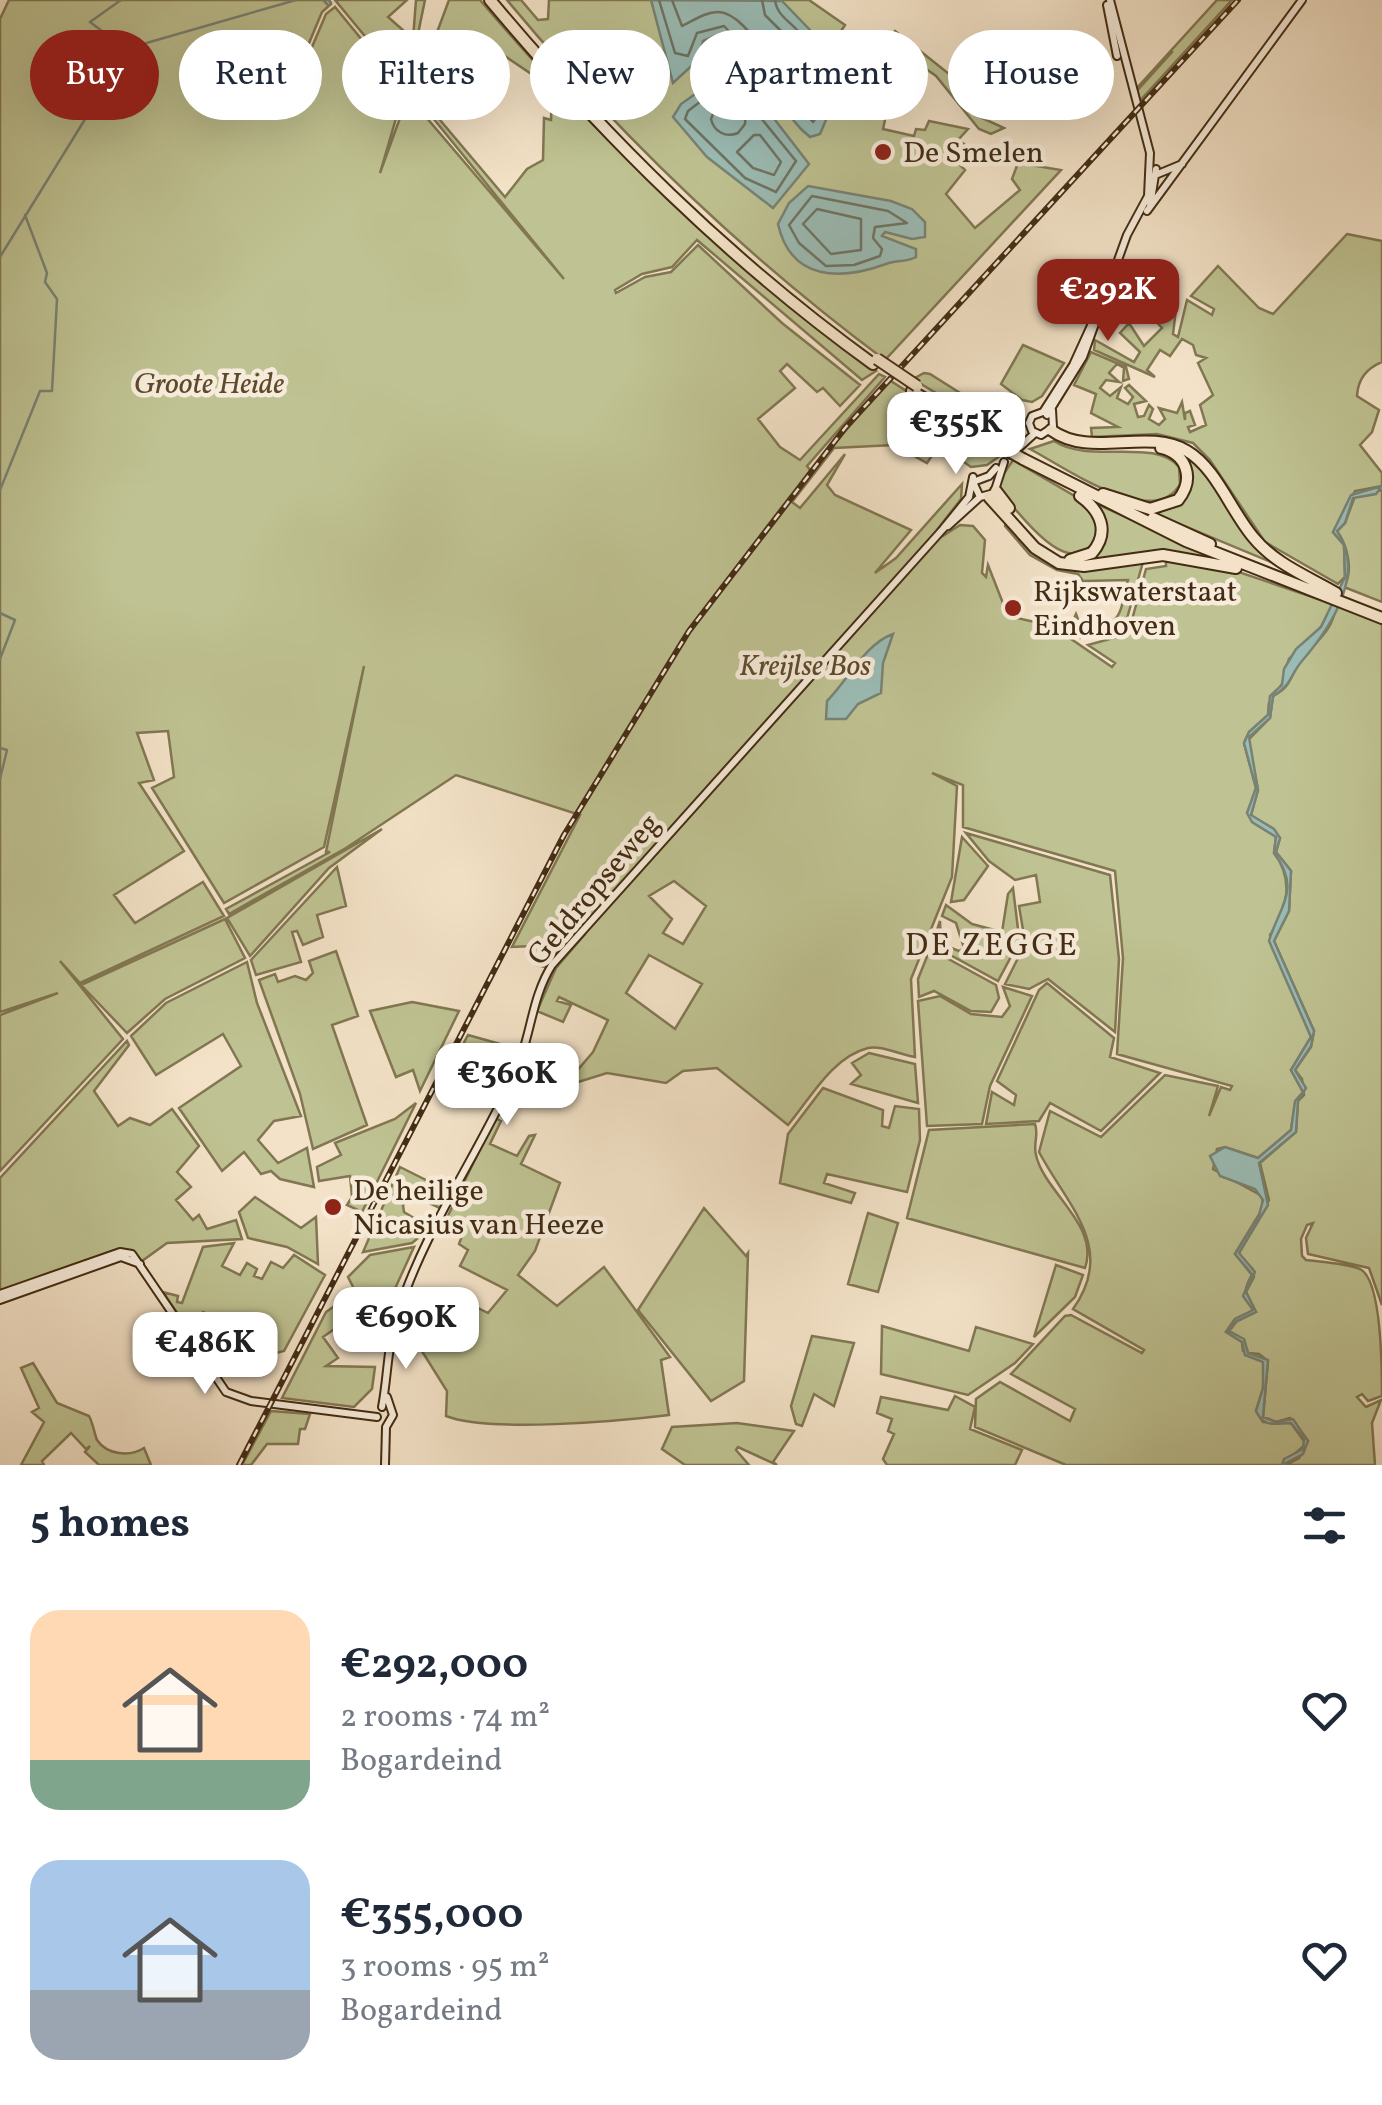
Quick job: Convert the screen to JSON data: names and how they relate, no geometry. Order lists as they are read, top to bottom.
{
  "streets": {
    "main road": ["Geldropseweg"]
  },
  "districts": ["DE ZEGGE"],
  "parks": ["Groote Heide", "Kreijlse Bos"],
  "places": ["De Smelen", "Rijkswaterstaat Eindhoven", "De heilige Nicasius van Heeze"],
  "page": {
    "chip": [
      "Buy",
      "Rent",
      "Filters",
      "New",
      "Apartment",
      "House"
    ],
    "price": [
      "€292K",
      "€355K",
      "€360K",
      "€690K",
      "€486K"
    ],
    "heading": "5 homes",
    "list": [
      {
        "name": "€292,000",
        "note": "2 rooms · 74 m² · Bogardeind"
      },
      {
        "name": "€355,000",
        "note": "3 rooms · 95 m² · Bogardeind"
      }
    ]
  }
}
